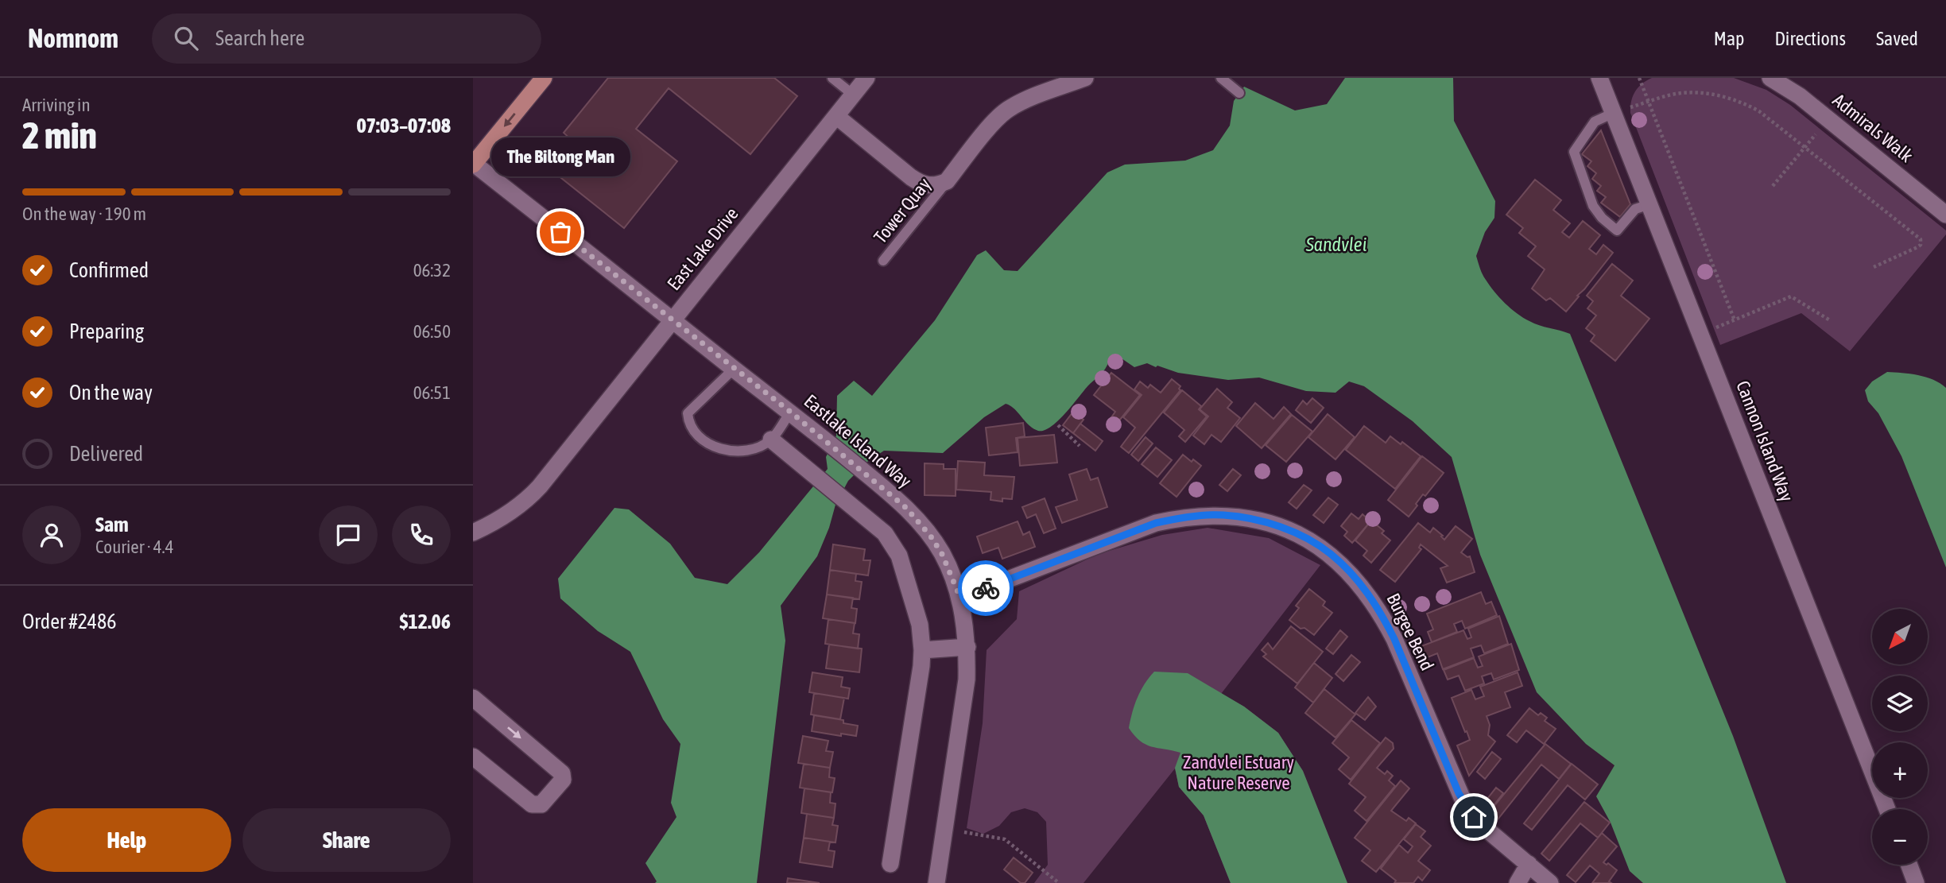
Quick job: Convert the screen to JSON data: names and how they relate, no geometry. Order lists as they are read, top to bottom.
{
  "streets": {
    "street": [
      "Admirals Walk",
      "East Lake Drive",
      "Eastlake Island Way",
      "Cannon Island Way",
      "Burgee Bend"
    ],
    "lane": ["Tower Quay"]
  },
  "crossings": [
    ["East Lake Drive", "Eastlake Island Way"],
    ["Eastlake Island Way", "Burgee Bend"]
  ],
  "water": ["Sandvlei"],
  "parks": ["Zandvlei Estuary Nature Reserve"],
  "places": ["The Biltong Man"],
  "north": "bottom left",
  "page": {
    "header": "Nomnom",
    "search": "Search here",
    "nav": ["Map", "Directions", "Saved"],
    "heading": ["2 min", "Arriving in", "07:03–07:08"],
    "panel": [
      "Sam",
      "Courier · 4.4",
      "Order #2486",
      "$12.06"
    ],
    "bubble": "The Biltong Man",
    "bar": "On the way · 190 m",
    "list": [
      ["Confirmed", "06:32"],
      ["Preparing", "06:50"],
      ["On the way", "06:51"],
      "Delivered"
    ],
    "map_buttons": ["+", "−"],
    "buttons": ["Help", "Share"]
  }
}
